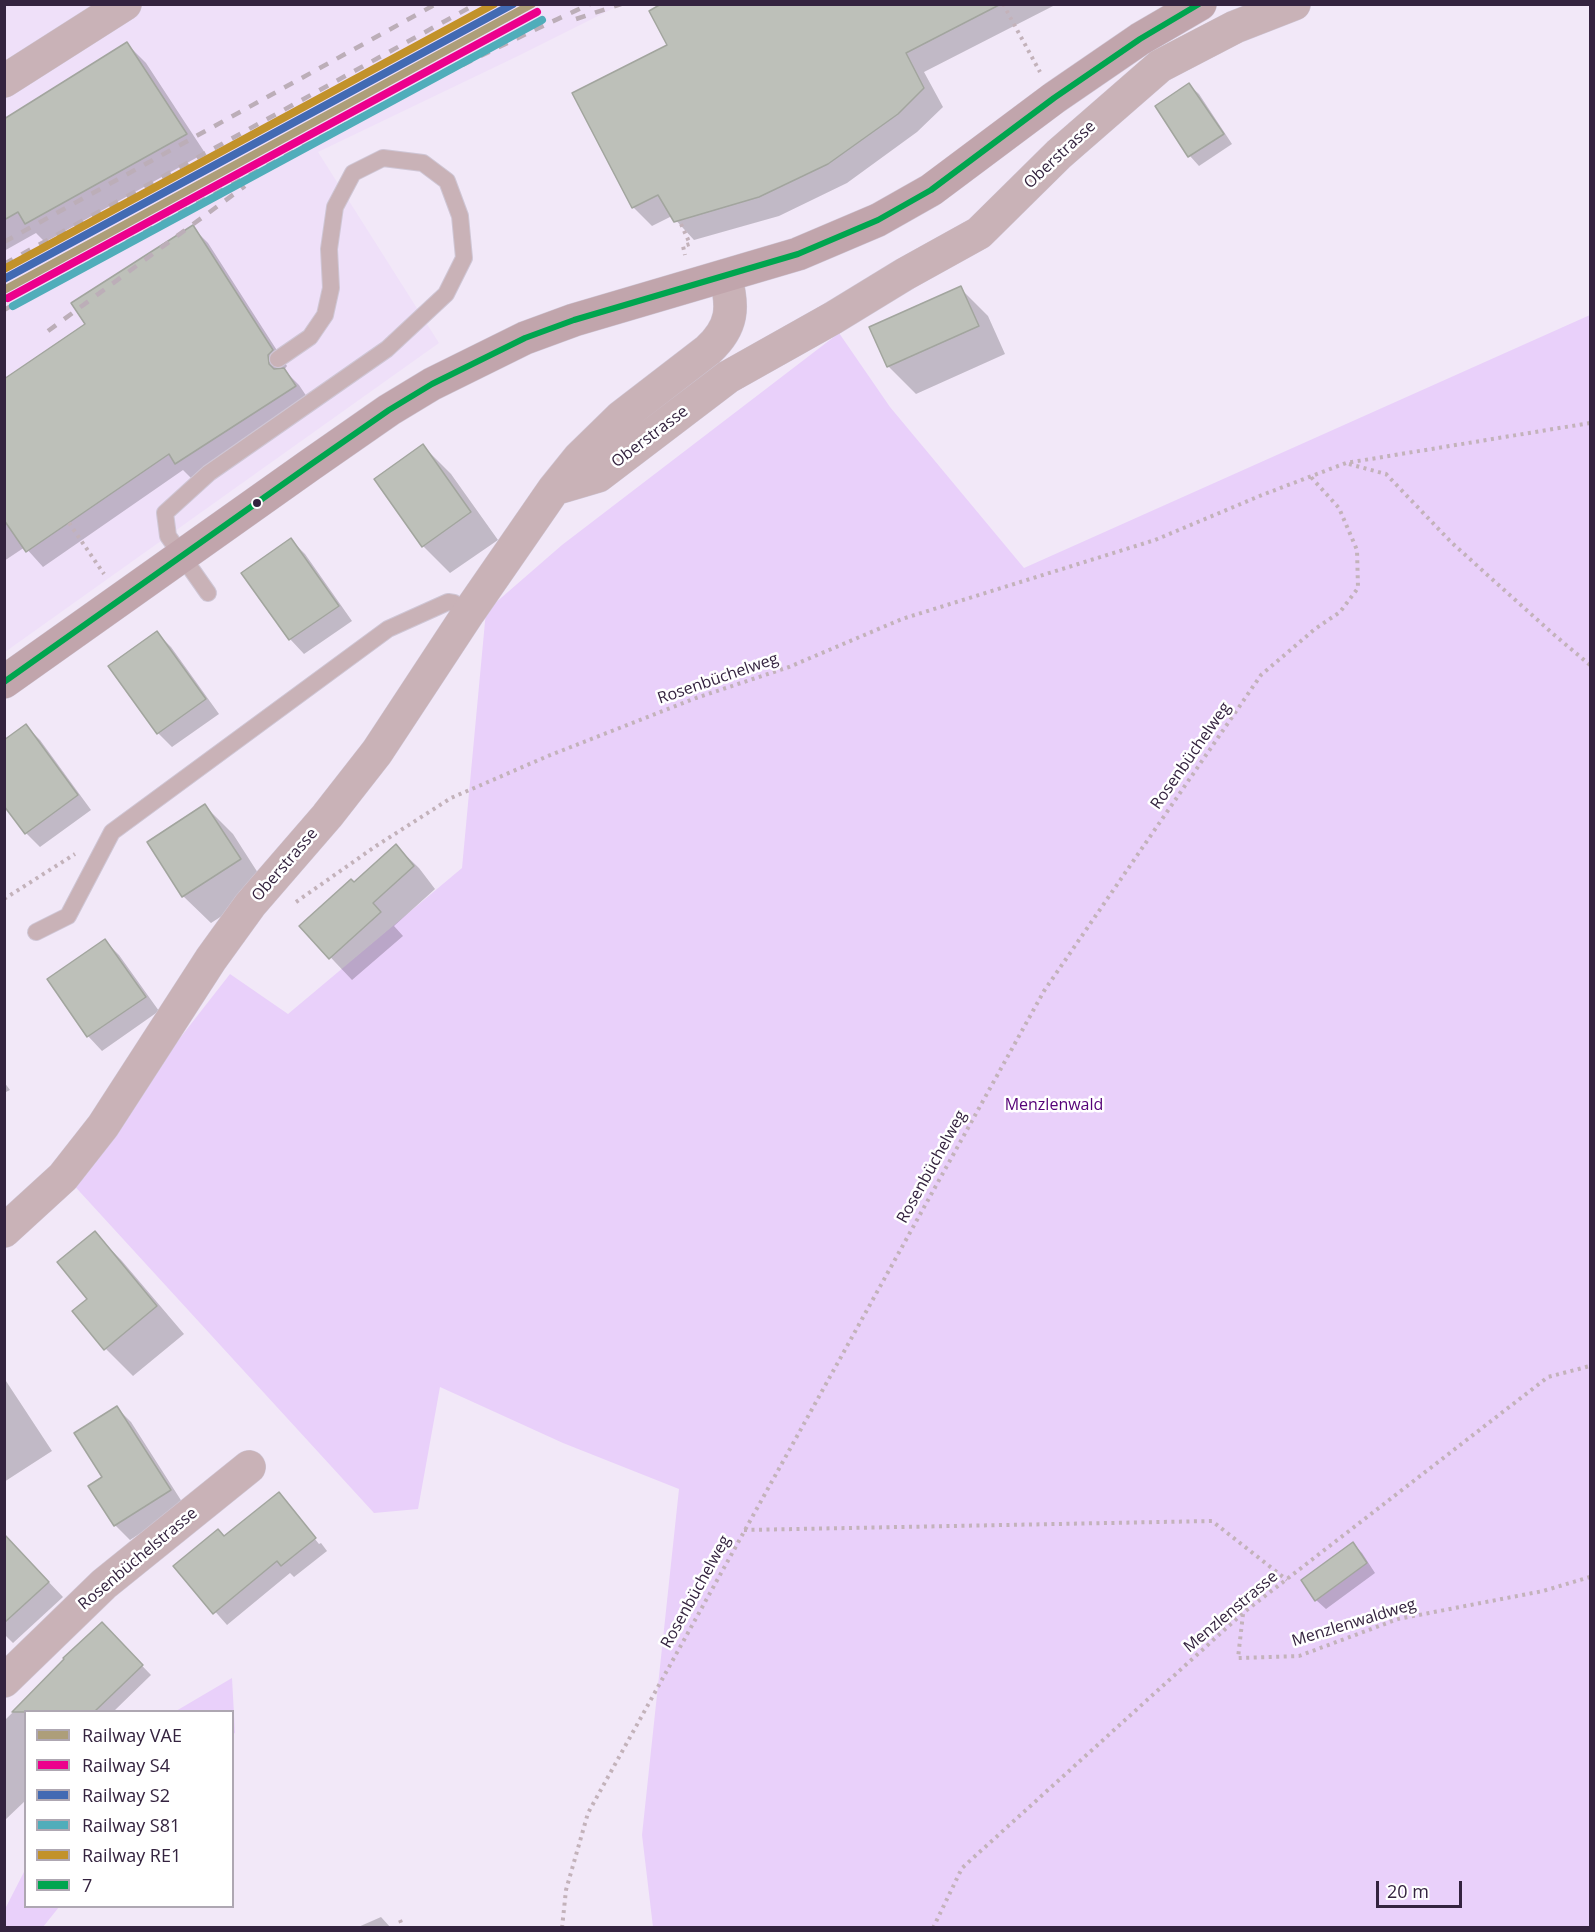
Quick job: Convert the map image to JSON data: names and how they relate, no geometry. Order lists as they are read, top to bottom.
{
  "streets": {
    "street": ["Oberstrasse", "Rosenbüchelstrasse"],
    "path": ["Rosenbüchelweg", "Menzlenstrasse", "Menzlenwaldweg"]
  },
  "crossings": [
    ["Menzlenstrasse", "Menzlenwaldweg"]
  ],
  "parks": ["Menzlenwald"],
  "lines": [
    "rail line VAE",
    "rail line S2",
    "rail line RE1",
    "transit line 7",
    "rail line S4",
    "rail line S81"
  ],
  "legend": [
    "Railway VAE",
    "Railway S4",
    "Railway S2",
    "Railway S81",
    "Railway RE1",
    "7"
  ],
  "scale_bar": "20 m"
}
